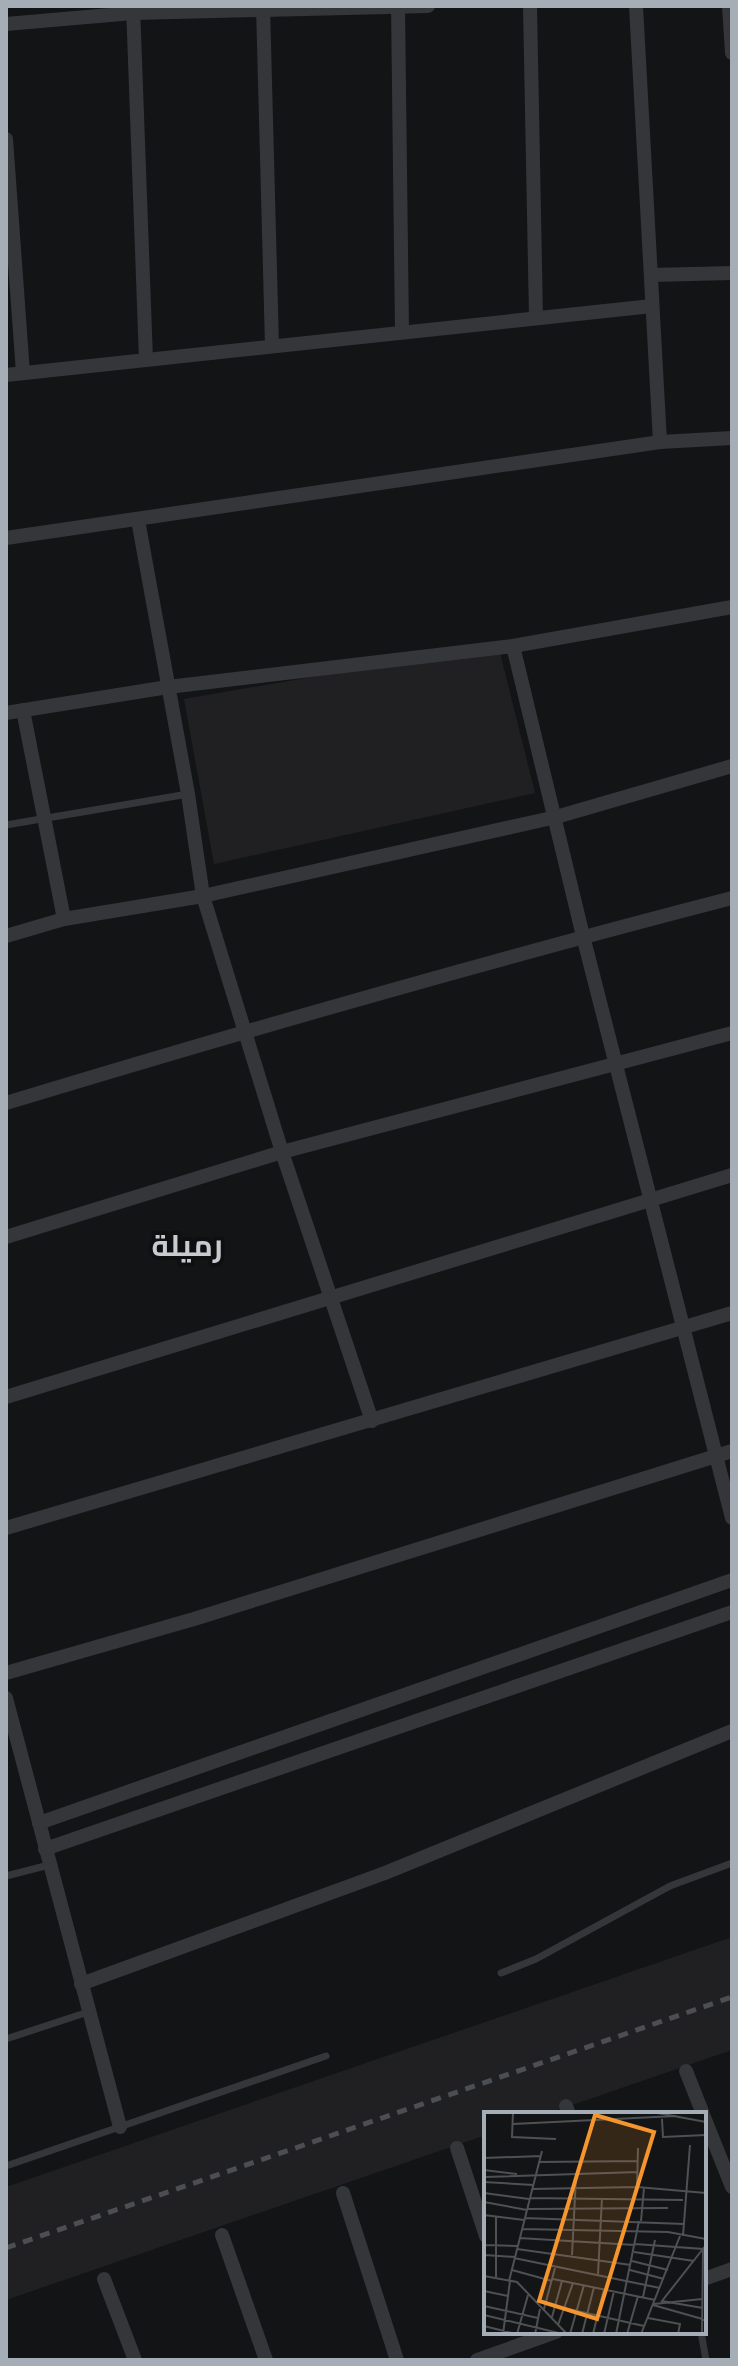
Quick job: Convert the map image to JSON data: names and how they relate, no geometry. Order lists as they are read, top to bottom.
{
  "districts": ["رميلة"]
}
